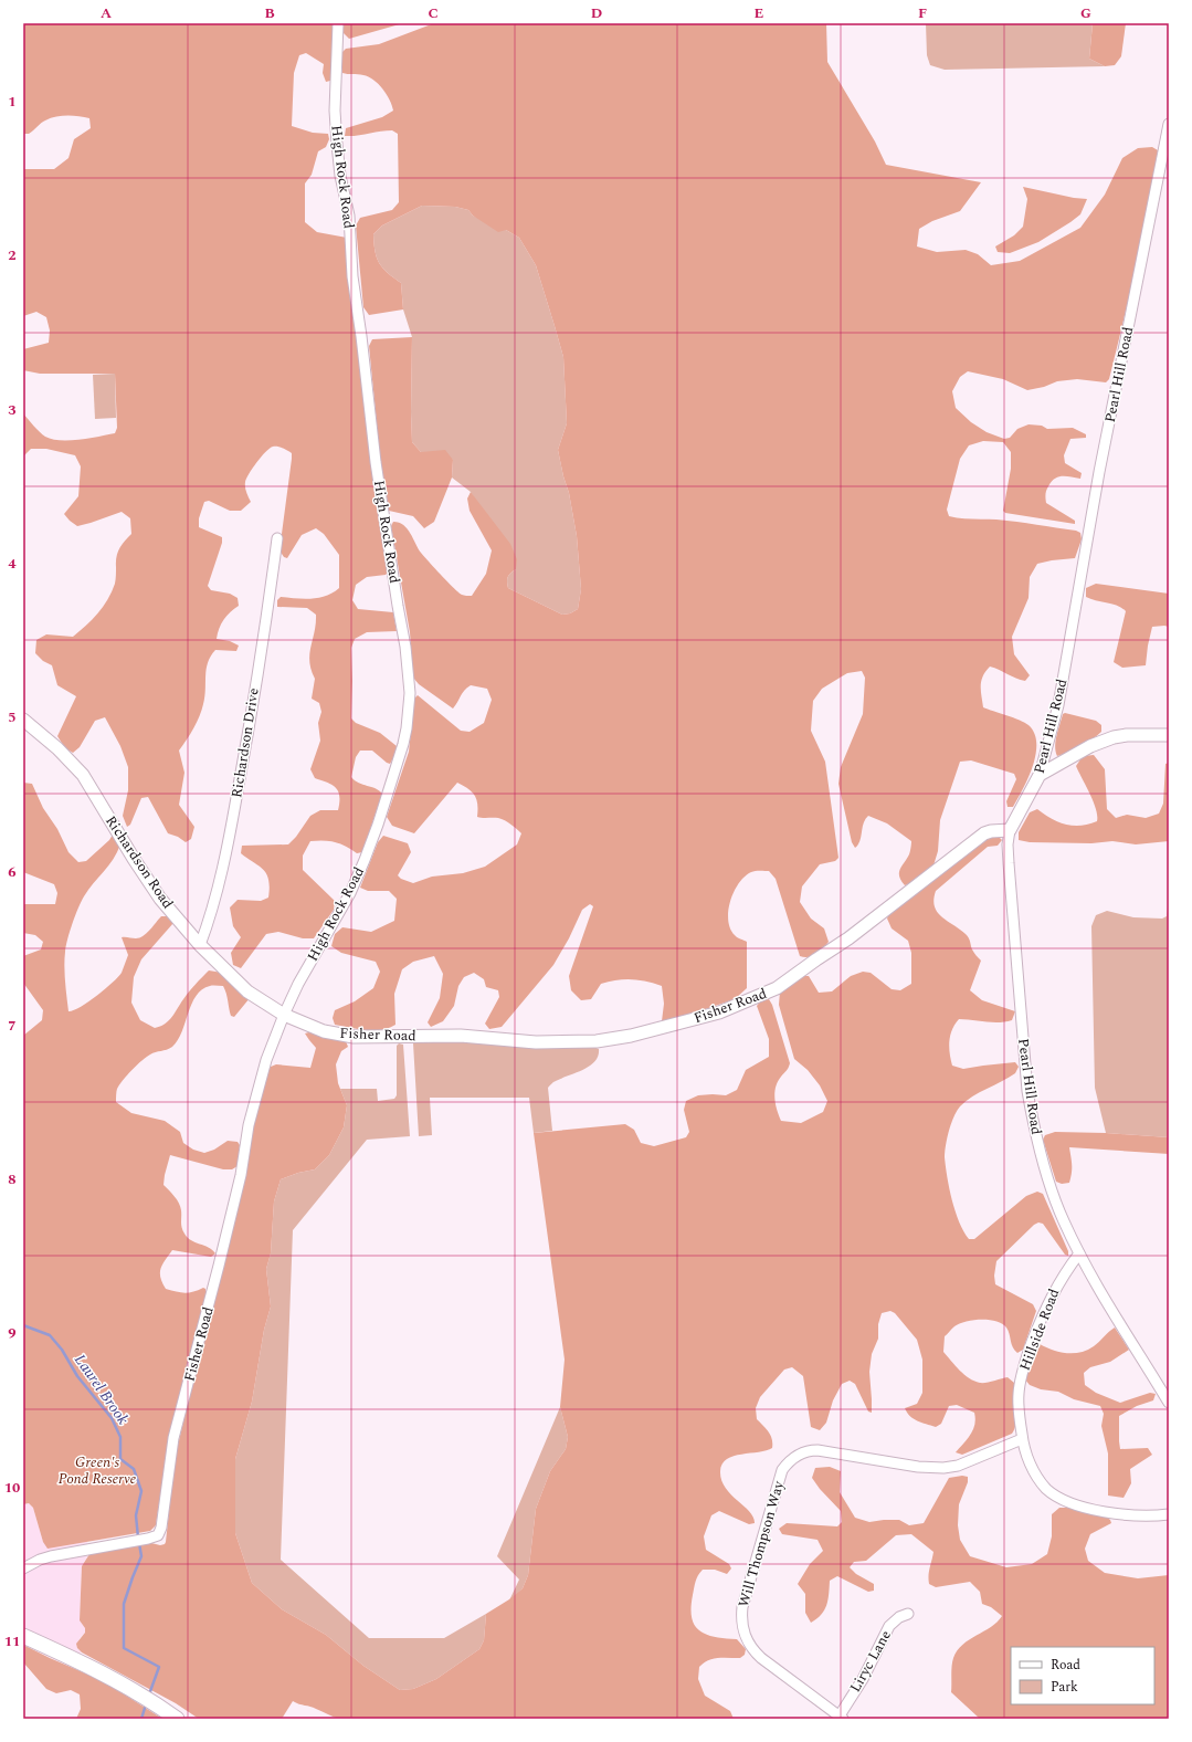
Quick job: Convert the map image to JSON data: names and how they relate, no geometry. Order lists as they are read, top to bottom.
{
  "streets": {
    "street": [
      "High Rock Road",
      "Pearl Hill Road",
      "Richardson Drive",
      "Richardson Road",
      "Fisher Road",
      "Hillside Road",
      "Will Thompson Way",
      "Liryc Lane"
    ]
  },
  "crossings": [
    ["High Rock Road", "Richardson Road"],
    ["High Rock Road", "Fisher Road"],
    ["Pearl Hill Road", "Fisher Road"],
    ["Pearl Hill Road", "Hillside Road"],
    ["Richardson Drive", "Richardson Road"],
    ["Richardson Road", "Fisher Road"],
    ["Hillside Road", "Will Thompson Way"],
    ["Will Thompson Way", "Liryc Lane"]
  ],
  "water": ["Laurel Brook"],
  "parks": ["Green's Pond Reserve"],
  "legend": ["Road", "Park"],
  "grid": {
    "columns": [
      "A",
      "B",
      "C",
      "D",
      "E",
      "F",
      "G"
    ],
    "rows": [
      "1",
      "2",
      "3",
      "4",
      "5",
      "6",
      "7",
      "8",
      "9",
      "10",
      "11"
    ]
  }
}
